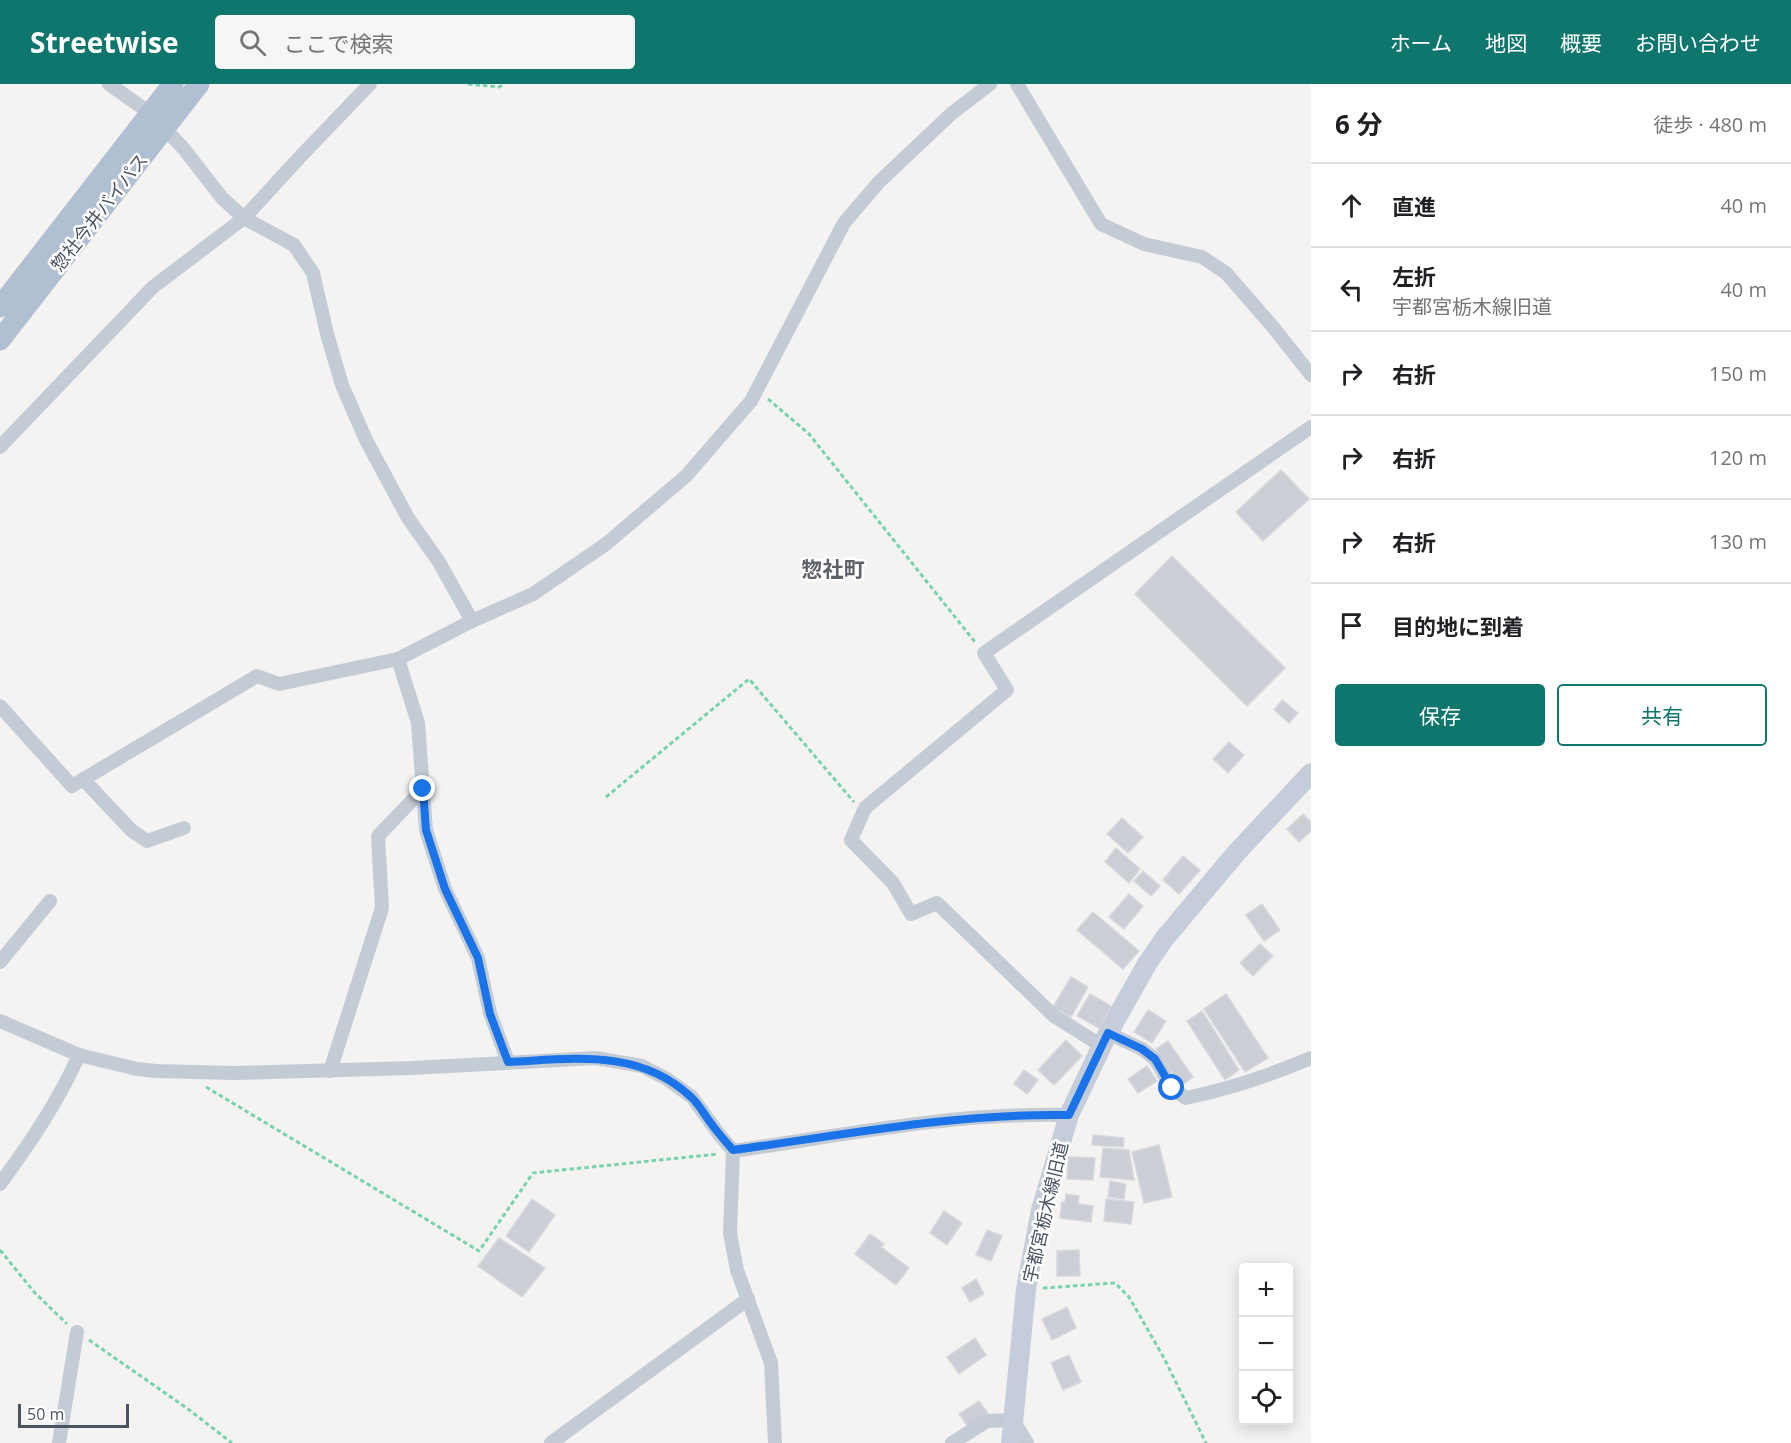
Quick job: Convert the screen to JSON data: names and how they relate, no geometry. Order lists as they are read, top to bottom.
{
  "streets": {
    "main road": ["惣社今井バイパス"],
    "street": ["宇都宮栃木線旧道"]
  },
  "districts": ["惣社町"],
  "scale_bar": "50 m",
  "page": {
    "header": "Streetwise",
    "search": "ここで検索",
    "nav": [
      "ホーム",
      "地図",
      "概要",
      "お問い合わせ"
    ],
    "heading": ["6 分", "徒歩 · 480 m"],
    "list": [
      ["直進", "40 m"],
      ["左折", "宇都宮栃木線旧道", "40 m"],
      ["右折", "150 m"],
      ["右折", "120 m"],
      ["右折", "130 m"],
      "目的地に到着"
    ],
    "buttons": ["保存", "共有"],
    "map_buttons": ["+", "−"],
    "scale": "50 m"
  }
}
